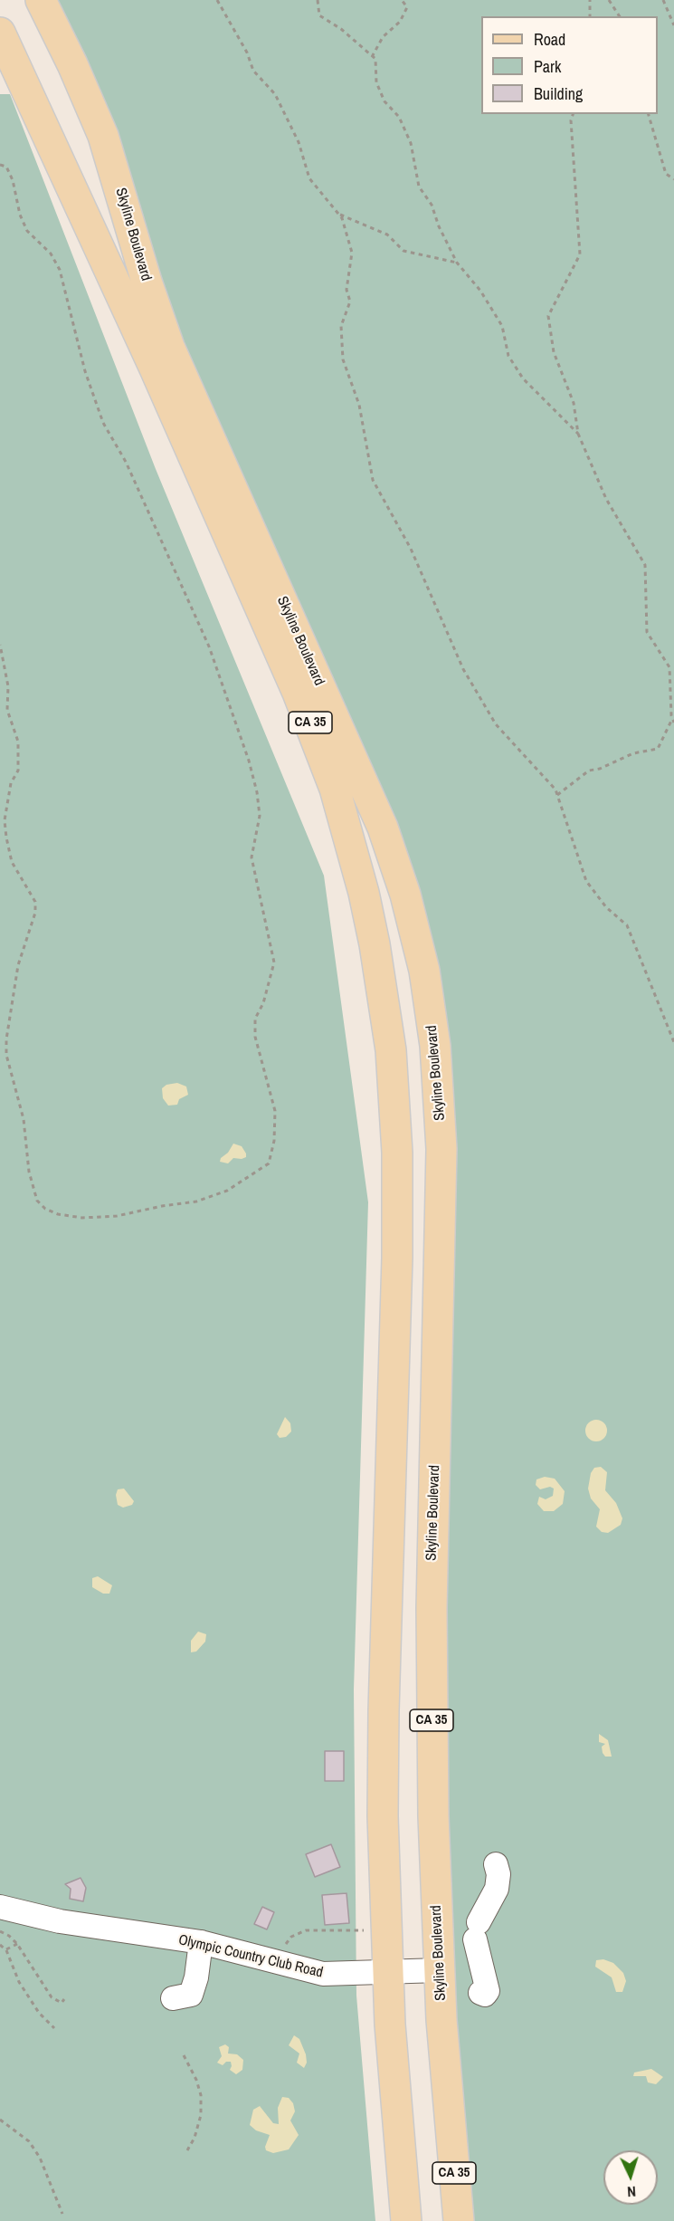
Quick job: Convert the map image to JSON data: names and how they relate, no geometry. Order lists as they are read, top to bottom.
{
  "streets": {
    "main road": ["Skyline Boulevard", "CA 35"],
    "lane": ["Olympic Country Club Road"]
  },
  "crossings": [
    ["Skyline Boulevard", "Olympic Country Club Road"]
  ],
  "legend": ["Road", "Park", "Building"],
  "north": "bottom"
}
